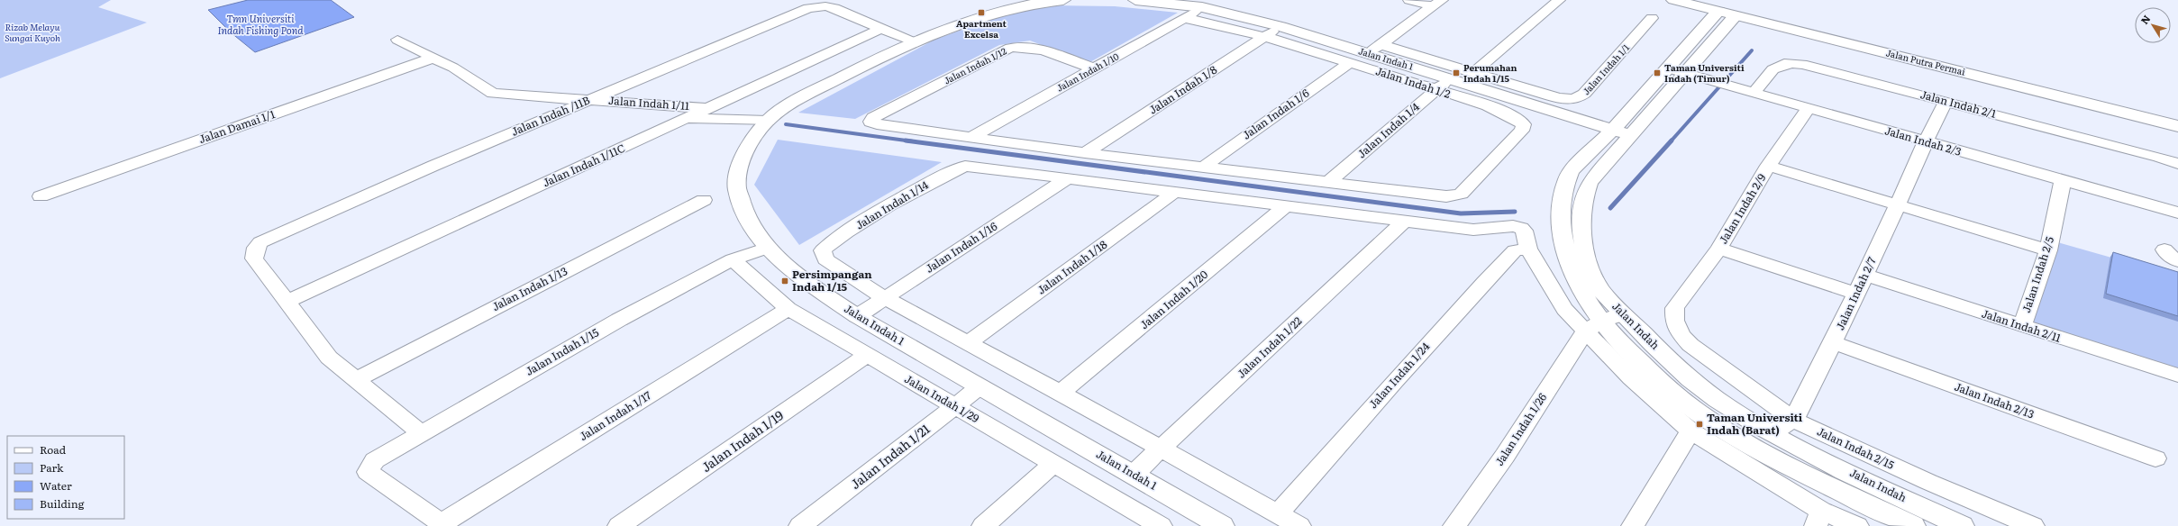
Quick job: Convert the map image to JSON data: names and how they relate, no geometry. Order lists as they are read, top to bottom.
{
  "streets": {
    "street": [
      "Jalan Indah 1",
      "Jalan Putra Permai",
      "Jalan Indah 1/12",
      "Jalan Indah 1/1",
      "Jalan Indah 1/10",
      "Jalan Indah 1/2",
      "Jalan Indah 1/8",
      "Jalan Indah 1/11",
      "Jalan Indah 2/1",
      "Jalan Indah 1/6",
      "Jalan Indah /11B",
      "Jalan Damai 1/1",
      "Jalan Indah 1/4",
      "Jalan Indah 2/3",
      "Jalan Indah 1/11C",
      "Jalan Indah 1/14",
      "Jalan Indah 2/9",
      "Jalan Indah 1/16",
      "Jalan Indah 1/18",
      "Jalan Indah 2/5",
      "Jalan Indah 1/13",
      "Jalan Indah 2/7",
      "Jalan Indah 1/20",
      "Jalan Indah",
      "Jalan Indah 2/11",
      "Jalan Indah 1/22",
      "Jalan Indah 1/15",
      "Jalan Indah 1/24",
      "Jalan Indah 1/29",
      "Jalan Indah 2/13",
      "Jalan Indah 1/17",
      "Jalan Indah 1/26",
      "Jalan Indah 1/19",
      "Jalan Indah 2/15",
      "Jalan Indah 1/21"
    ]
  },
  "crossings": [
    ["Jalan Indah 1", "Jalan Indah 1/10"],
    ["Jalan Indah 1", "Jalan Indah 1/8"],
    ["Jalan Indah 1", "Jalan Indah 1/11"],
    ["Jalan Indah 1", "Jalan Indah 1/4"],
    ["Jalan Indah 1", "Jalan Indah 1/16"],
    ["Jalan Indah 1", "Jalan Indah"],
    ["Jalan Indah 1", "Jalan Indah 1/22"],
    ["Jalan Indah 1", "Jalan Indah 1/15"],
    ["Jalan Indah 1", "Jalan Indah 1/21"],
    ["Jalan Putra Permai", "Jalan Indah"],
    ["Jalan Indah 1/12", "Jalan Indah 1/10"],
    ["Jalan Indah 1/10", "Jalan Indah 1/2"],
    ["Jalan Indah 1/2", "Jalan Indah 1/8"],
    ["Jalan Indah 1/2", "Jalan Indah 1/6"],
    ["Jalan Indah 1/2", "Jalan Indah 1/4"],
    ["Jalan Indah 1/11", "Jalan Indah /11B"],
    ["Jalan Indah 1/11", "Jalan Damai 1/1"],
    ["Jalan Indah 1/11", "Jalan Indah 1/11C"],
    ["Jalan Indah 2/1", "Jalan Indah 2/3"],
    ["Jalan Indah 2/1", "Jalan Indah 2/7"],
    ["Jalan Indah /11B", "Jalan Indah 1/11C"],
    ["Jalan Indah /11B", "Jalan Indah 1/13"],
    ["Jalan Indah /11B", "Jalan Indah 1/15"],
    ["Jalan Indah 2/3", "Jalan Indah 2/9"],
    ["Jalan Indah 2/3", "Jalan Indah 2/5"],
    ["Jalan Indah 2/3", "Jalan Indah 2/7"],
    ["Jalan Indah 2/3", "Jalan Indah"],
    ["Jalan Indah 1/14", "Jalan Indah 1/16"],
    ["Jalan Indah 2/9", "Jalan Indah 2/15"],
    ["Jalan Indah 2/5", "Jalan Indah 2/11"],
    ["Jalan Indah 2/7", "Jalan Indah 2/11"],
    ["Jalan Indah 2/7", "Jalan Indah 2/13"],
    ["Jalan Indah 2/7", "Jalan Indah 2/15"],
    ["Jalan Indah", "Jalan Indah 1/26"],
    ["Jalan Indah 1/15", "Jalan Indah 1/29"],
    ["Jalan Indah 1/15", "Jalan Indah 1/17"],
    ["Jalan Indah 1/29", "Jalan Indah 1/17"],
    ["Jalan Indah 1/29", "Jalan Indah 1/19"],
    ["Jalan Indah 1/29", "Jalan Indah 1/21"]
  ],
  "water": ["Tmn Universiti Indah Fishing Pond"],
  "parks": ["Rizab Melayu Sungai Kuyoh"],
  "places": {
    "transit": [
      "Apartment Excelsa",
      "Perumahan Indah 1/15",
      "Taman Universiti Indah (Timur)",
      "Persimpangan Indah 1/15",
      "Taman Universiti Indah (Barat)"
    ]
  },
  "legend": [
    "Road",
    "Park",
    "Water",
    "Building"
  ],
  "north": "top left"
}
